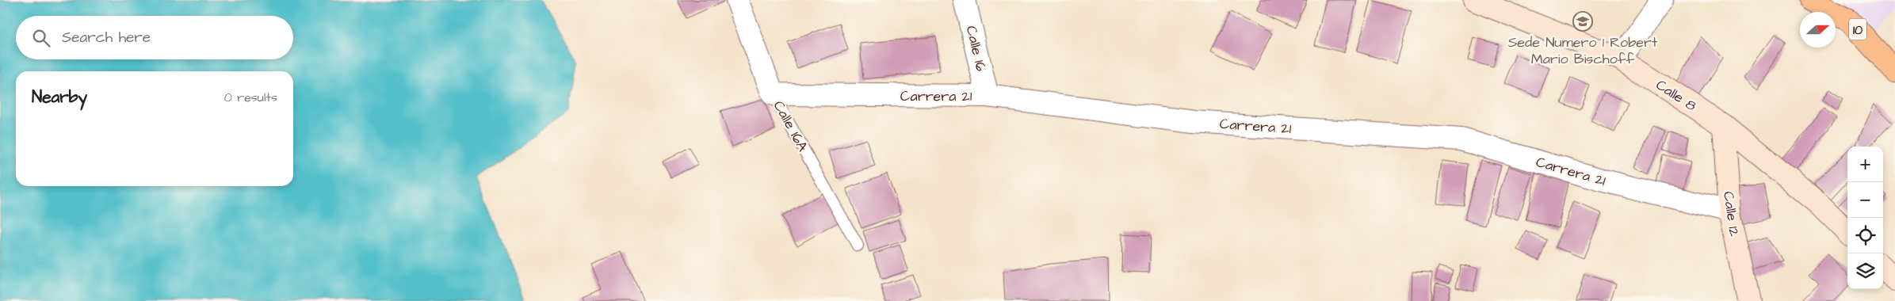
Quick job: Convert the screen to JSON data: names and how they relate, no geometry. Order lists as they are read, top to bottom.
{
  "streets": {
    "main road": ["10", "Calle 8", "Calle 12"],
    "street": ["Calle 16", "Carrera 21", "Calle 16A"]
  },
  "crossings": [
    ["Calle 16", "Carrera 21"],
    ["Calle 8", "Calle 12"],
    ["Carrera 21", "Calle 16A"],
    ["Carrera 21", "Calle 12"]
  ],
  "places": {
    "school or university": ["Sede Numero 1 Robert Mario Bischoff"]
  },
  "north": "right",
  "page": {
    "search": "Search here",
    "heading": ["Nearby", "0 results"],
    "map_buttons": ["+", "−"]
  }
}
